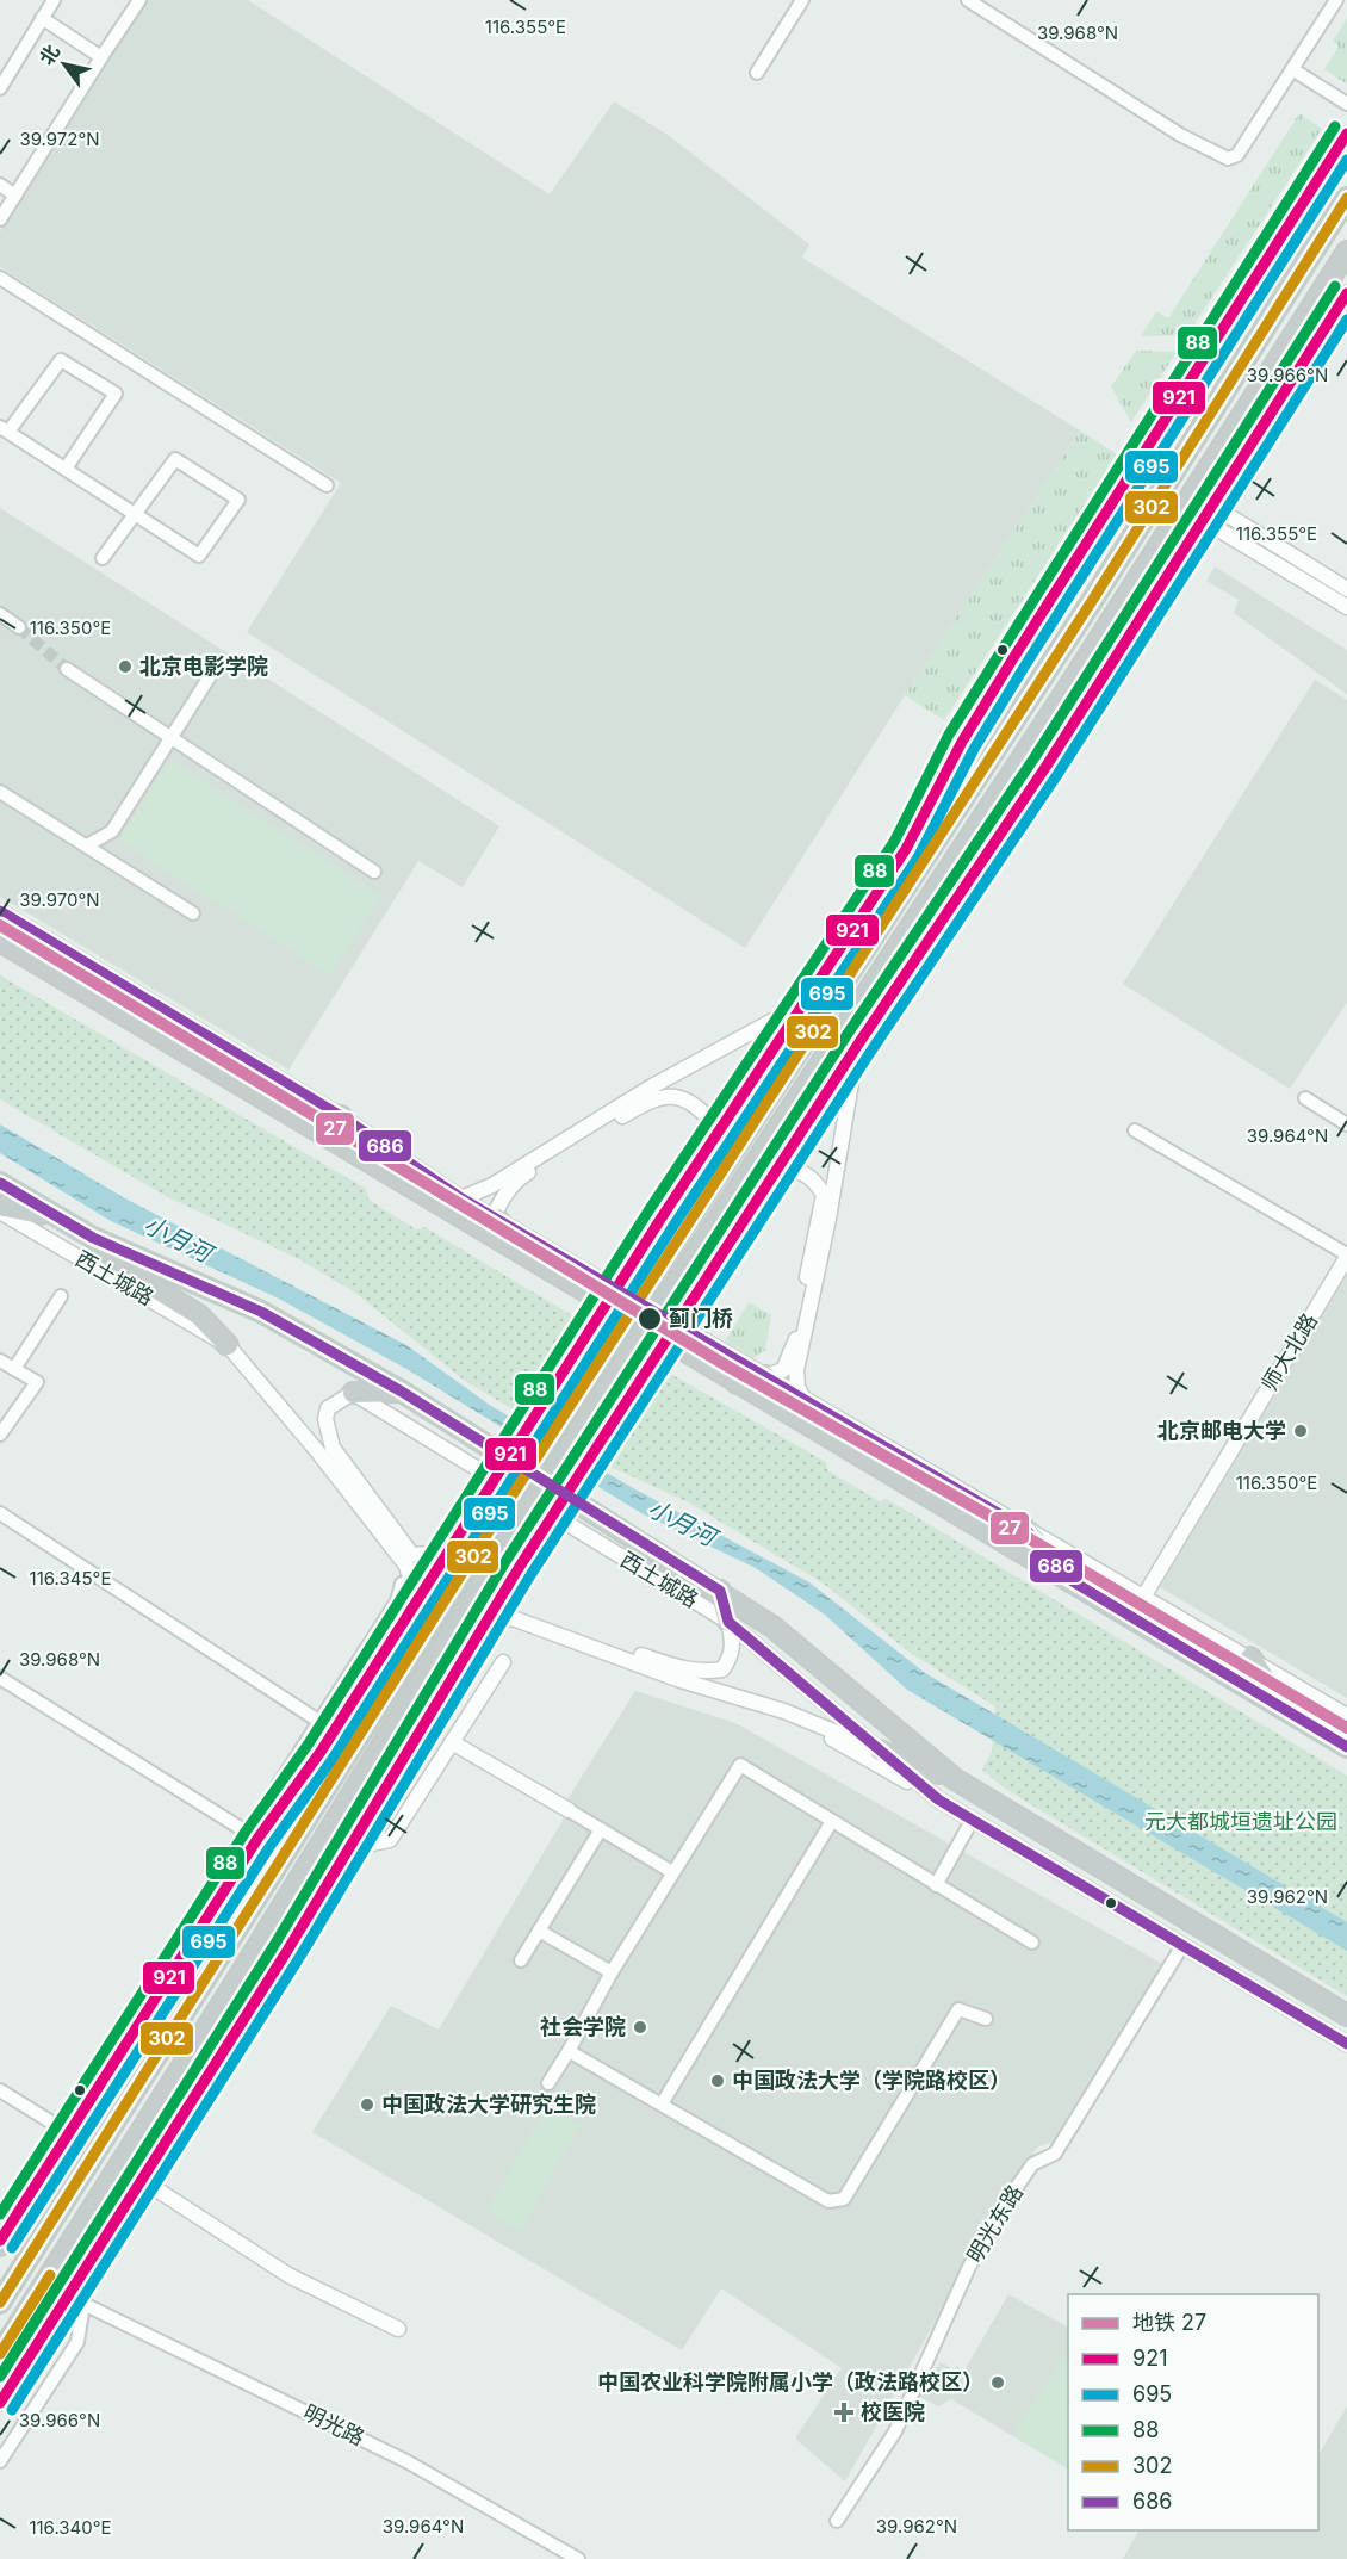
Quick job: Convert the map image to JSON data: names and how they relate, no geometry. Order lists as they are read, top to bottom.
{
  "streets": {
    "highway": ["西土城路"],
    "street": ["师大北路", "明光东路", "明光路"]
  },
  "crossings": [
    ["西土城路", "明光东路"]
  ],
  "water": ["小月河"],
  "parks": ["元大都城垣遗址公园"],
  "places": {
    "other": [
      "北京电影学院",
      "蓟门桥",
      "北京邮电大学",
      "社会学院",
      "中国政法大学（学院路校区）",
      "中国政法大学研究生院",
      "中国农业科学院附属小学（政法路校区）"
    ],
    "health": ["校医院"]
  },
  "lines": [
    "transit line 88",
    "transit line 921",
    "transit line 695",
    "transit line 302",
    "transit line 686",
    "metro line 27"
  ],
  "legend": [
    "地铁 27",
    "921",
    "695",
    "88",
    "302",
    "686"
  ],
  "north": "top left",
  "coordinates": [
    "116.355°E",
    "39.968°N",
    "39.972°N",
    "39.966°N",
    "116.350°E",
    "39.970°N",
    "39.964°N",
    "116.345°E",
    "39.962°N",
    "116.340°E"
  ]
}
